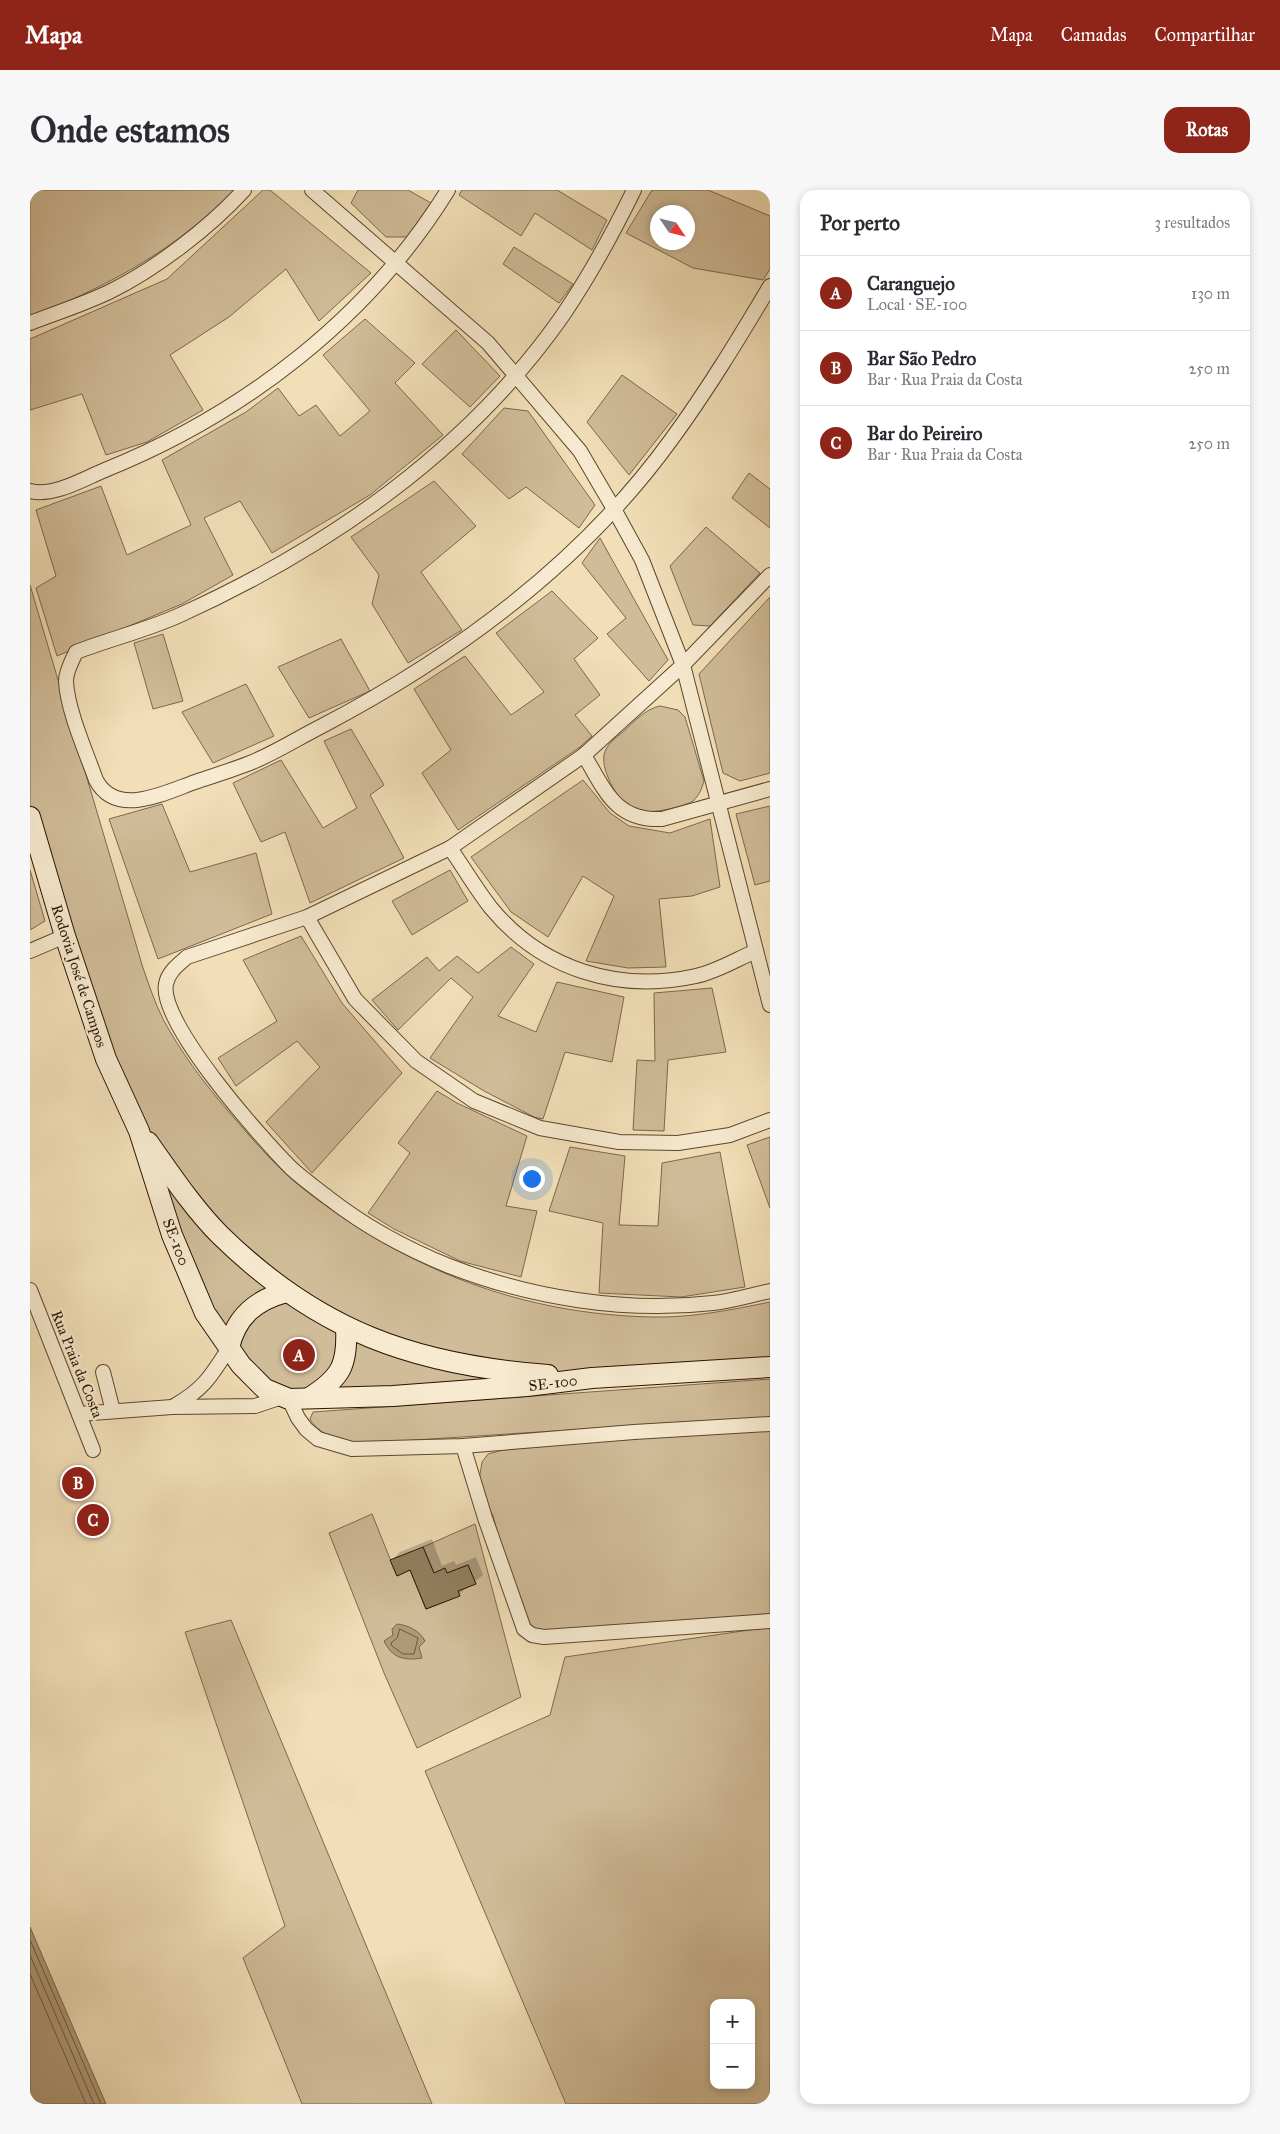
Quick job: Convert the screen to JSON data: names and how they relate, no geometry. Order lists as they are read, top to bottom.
{
  "streets": {
    "main road": ["Rodovia José de Campos", "SE-100"],
    "street": ["Rua Praia da Costa"]
  },
  "crossings": [
    ["Rodovia José de Campos", "SE-100"]
  ],
  "north": "bottom right",
  "page": {
    "header": "Mapa",
    "nav": ["Mapa", "Camadas", "Compartilhar"],
    "buttons": "Rotas",
    "title": "Onde estamos",
    "heading": ["Por perto", "3 resultados"],
    "list": [
      {
        "mark": "A",
        "name": "Caranguejo",
        "note": "Local · SE-100",
        "value": "130 m"
      },
      {
        "mark": "B",
        "name": "Bar São Pedro",
        "note": "Bar · Rua Praia da Costa",
        "value": "250 m"
      },
      {
        "mark": "C",
        "name": "Bar do Peireiro",
        "note": "Bar · Rua Praia da Costa",
        "value": "250 m"
      }
    ],
    "pins": ["A", "B", "C"],
    "map_buttons": ["+", "−"]
  }
}
